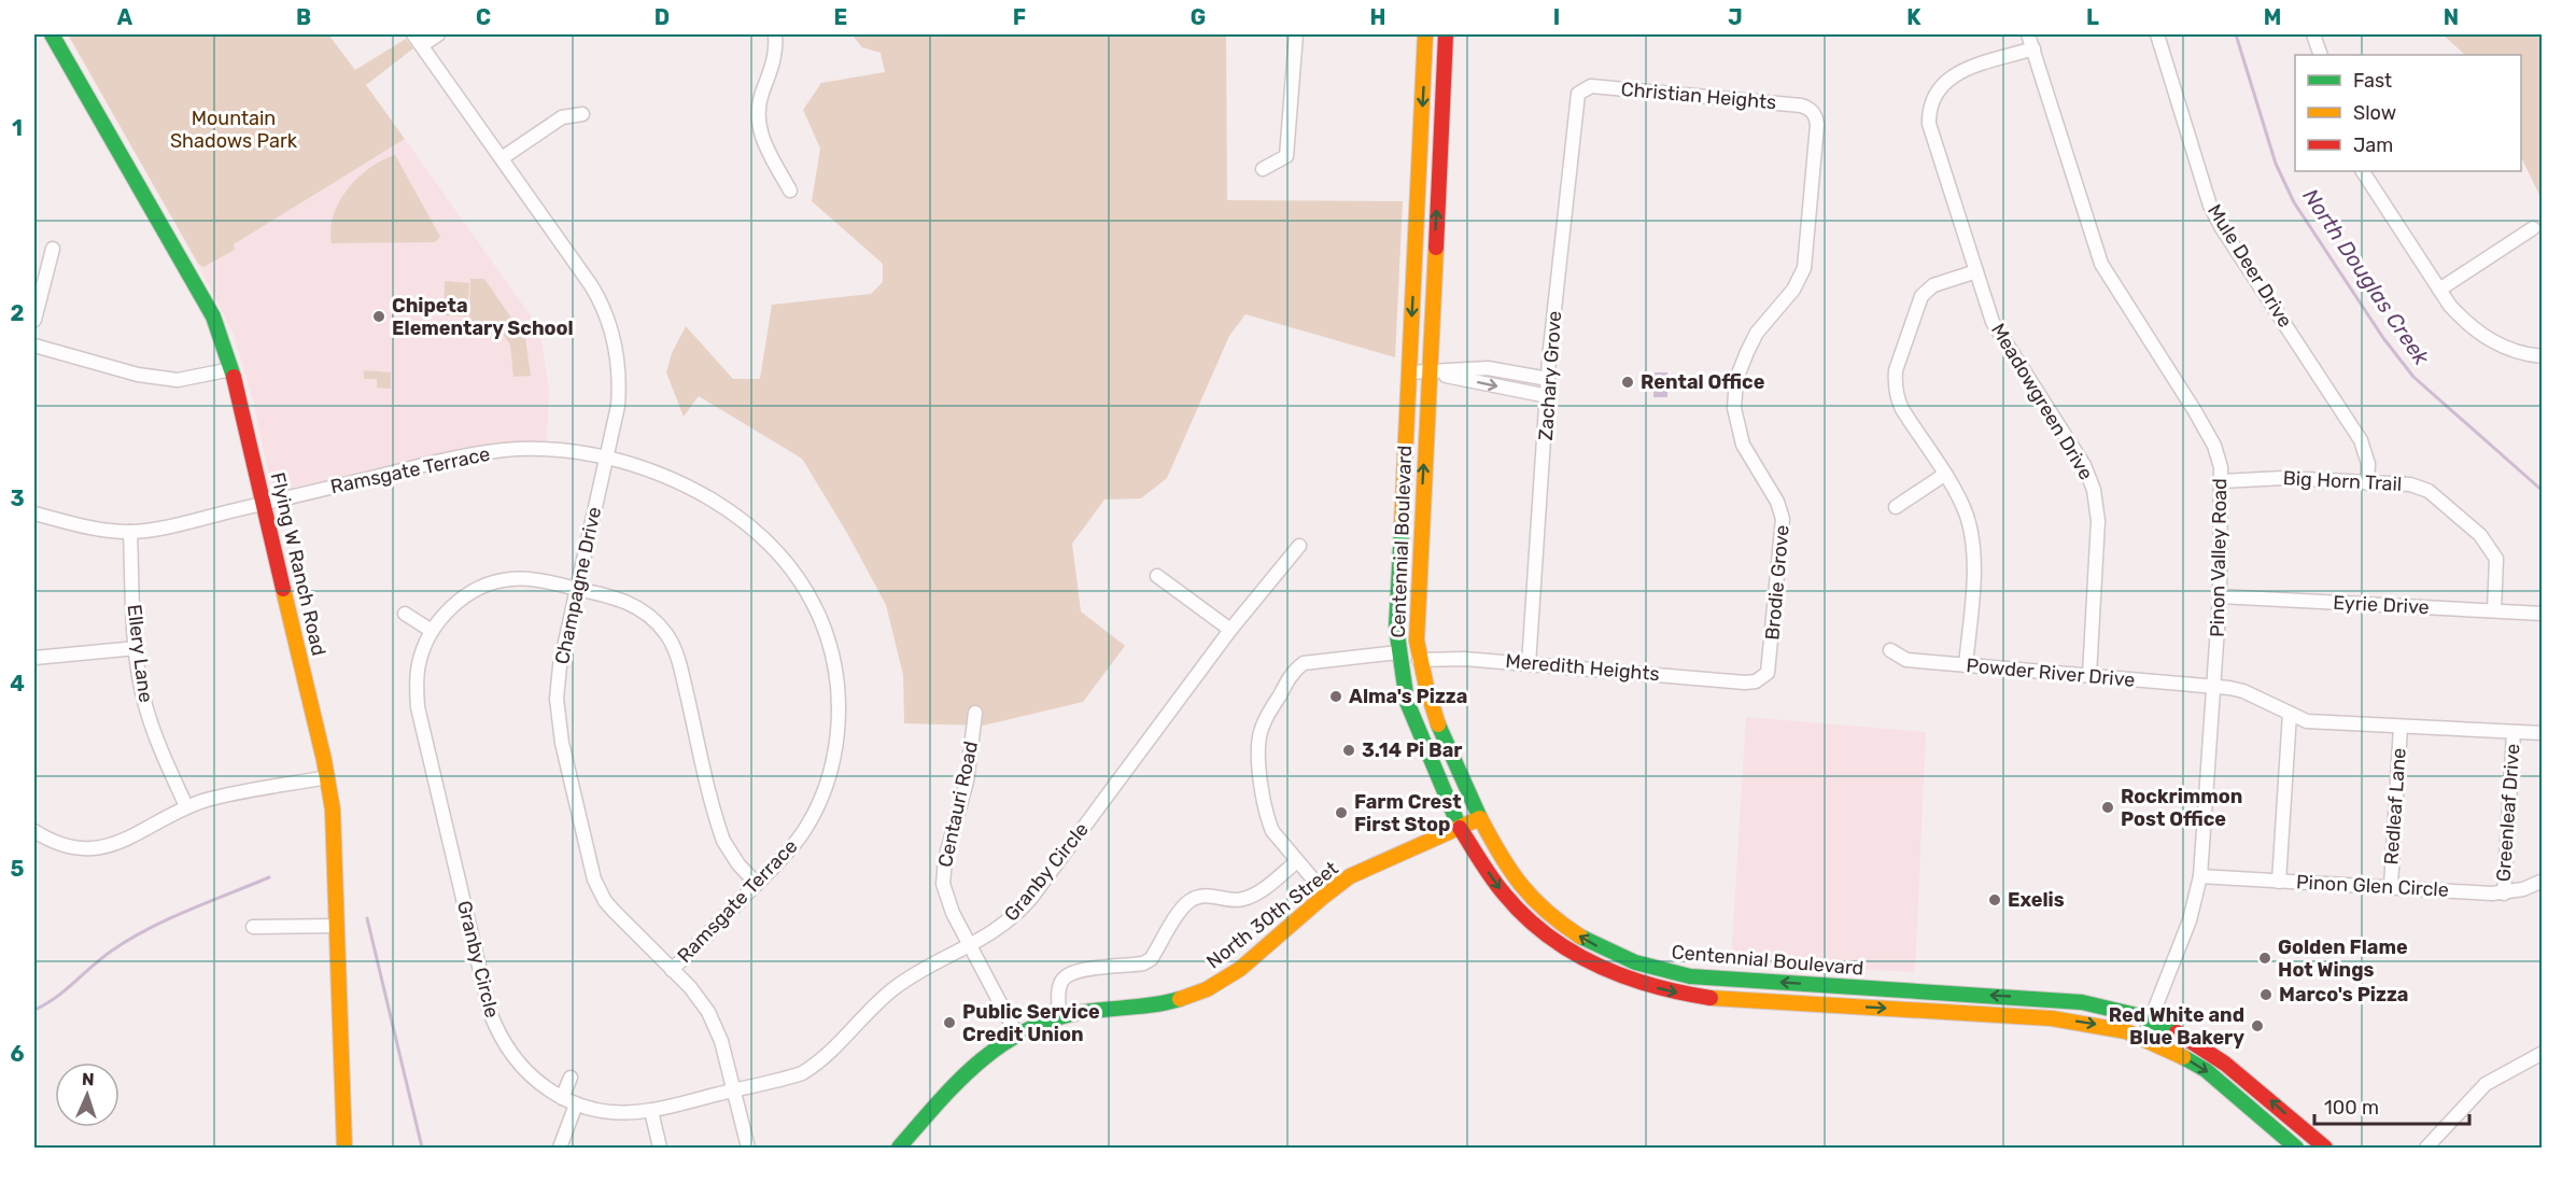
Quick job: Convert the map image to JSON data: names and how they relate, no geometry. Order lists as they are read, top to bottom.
{
  "streets": {
    "main road": ["Centennial Boulevard", "Flying W Ranch Road", "North 30th Street"],
    "street": [
      "Christian Heights",
      "Mule Deer Drive",
      "Zachary Grove",
      "Meadowgreen Drive",
      "Ramsgate Terrace",
      "Big Horn Trail",
      "Pinon Valley Road",
      "Brodie Grove",
      "Champagne Drive",
      "Eyrie Drive",
      "Ellery Lane",
      "Meredith Heights",
      "Powder River Drive",
      "Centauri Road",
      "Redleaf Lane",
      "Greenleaf Drive",
      "Granby Circle",
      "Pinon Glen Circle"
    ]
  },
  "crossings": [
    ["Christian Heights", "Zachary Grove"],
    ["Christian Heights", "Brodie Grove"],
    ["Mule Deer Drive", "Big Horn Trail"],
    ["Zachary Grove", "Meredith Heights"],
    ["Meadowgreen Drive", "Pinon Valley Road"],
    ["Meadowgreen Drive", "Powder River Drive"],
    ["Ramsgate Terrace", "Flying W Ranch Road"],
    ["Ramsgate Terrace", "Champagne Drive"],
    ["Ramsgate Terrace", "Ellery Lane"],
    ["Ramsgate Terrace", "Granby Circle"],
    ["Big Horn Trail", "Pinon Valley Road"],
    ["Big Horn Trail", "Eyrie Drive"],
    ["Centennial Boulevard", "Pinon Valley Road"],
    ["Centennial Boulevard", "Meredith Heights"],
    ["Centennial Boulevard", "North 30th Street"],
    ["Pinon Valley Road", "Eyrie Drive"],
    ["Pinon Valley Road", "Powder River Drive"],
    ["Pinon Valley Road", "Pinon Glen Circle"],
    ["Brodie Grove", "Meredith Heights"],
    ["Champagne Drive", "Granby Circle"],
    ["Centauri Road", "Granby Circle"],
    ["Centauri Road", "North 30th Street"],
    ["Redleaf Lane", "Pinon Glen Circle"],
    ["Greenleaf Drive", "Pinon Glen Circle"]
  ],
  "water": ["North Douglas Creek"],
  "parks": ["Mountain Shadows Park"],
  "places": [
    "Chipeta Elementary School",
    "Rental Office",
    "Alma's Pizza",
    "3.14 Pi Bar",
    "Rockrimmon Post Office",
    "Farm Crest First Stop",
    "Exelis",
    "Golden Flame Hot Wings",
    "Marco's Pizza",
    "Public Service Credit Union",
    "Red White and Blue Bakery"
  ],
  "legend": ["Fast", "Slow", "Jam"],
  "scale_bar": "100 m",
  "north": "top",
  "grid": {
    "columns": [
      "A",
      "B",
      "C",
      "D",
      "E",
      "F",
      "G",
      "H",
      "I",
      "J",
      "K",
      "L",
      "M",
      "N"
    ],
    "rows": [
      "1",
      "2",
      "3",
      "4",
      "5",
      "6"
    ]
  }
}
